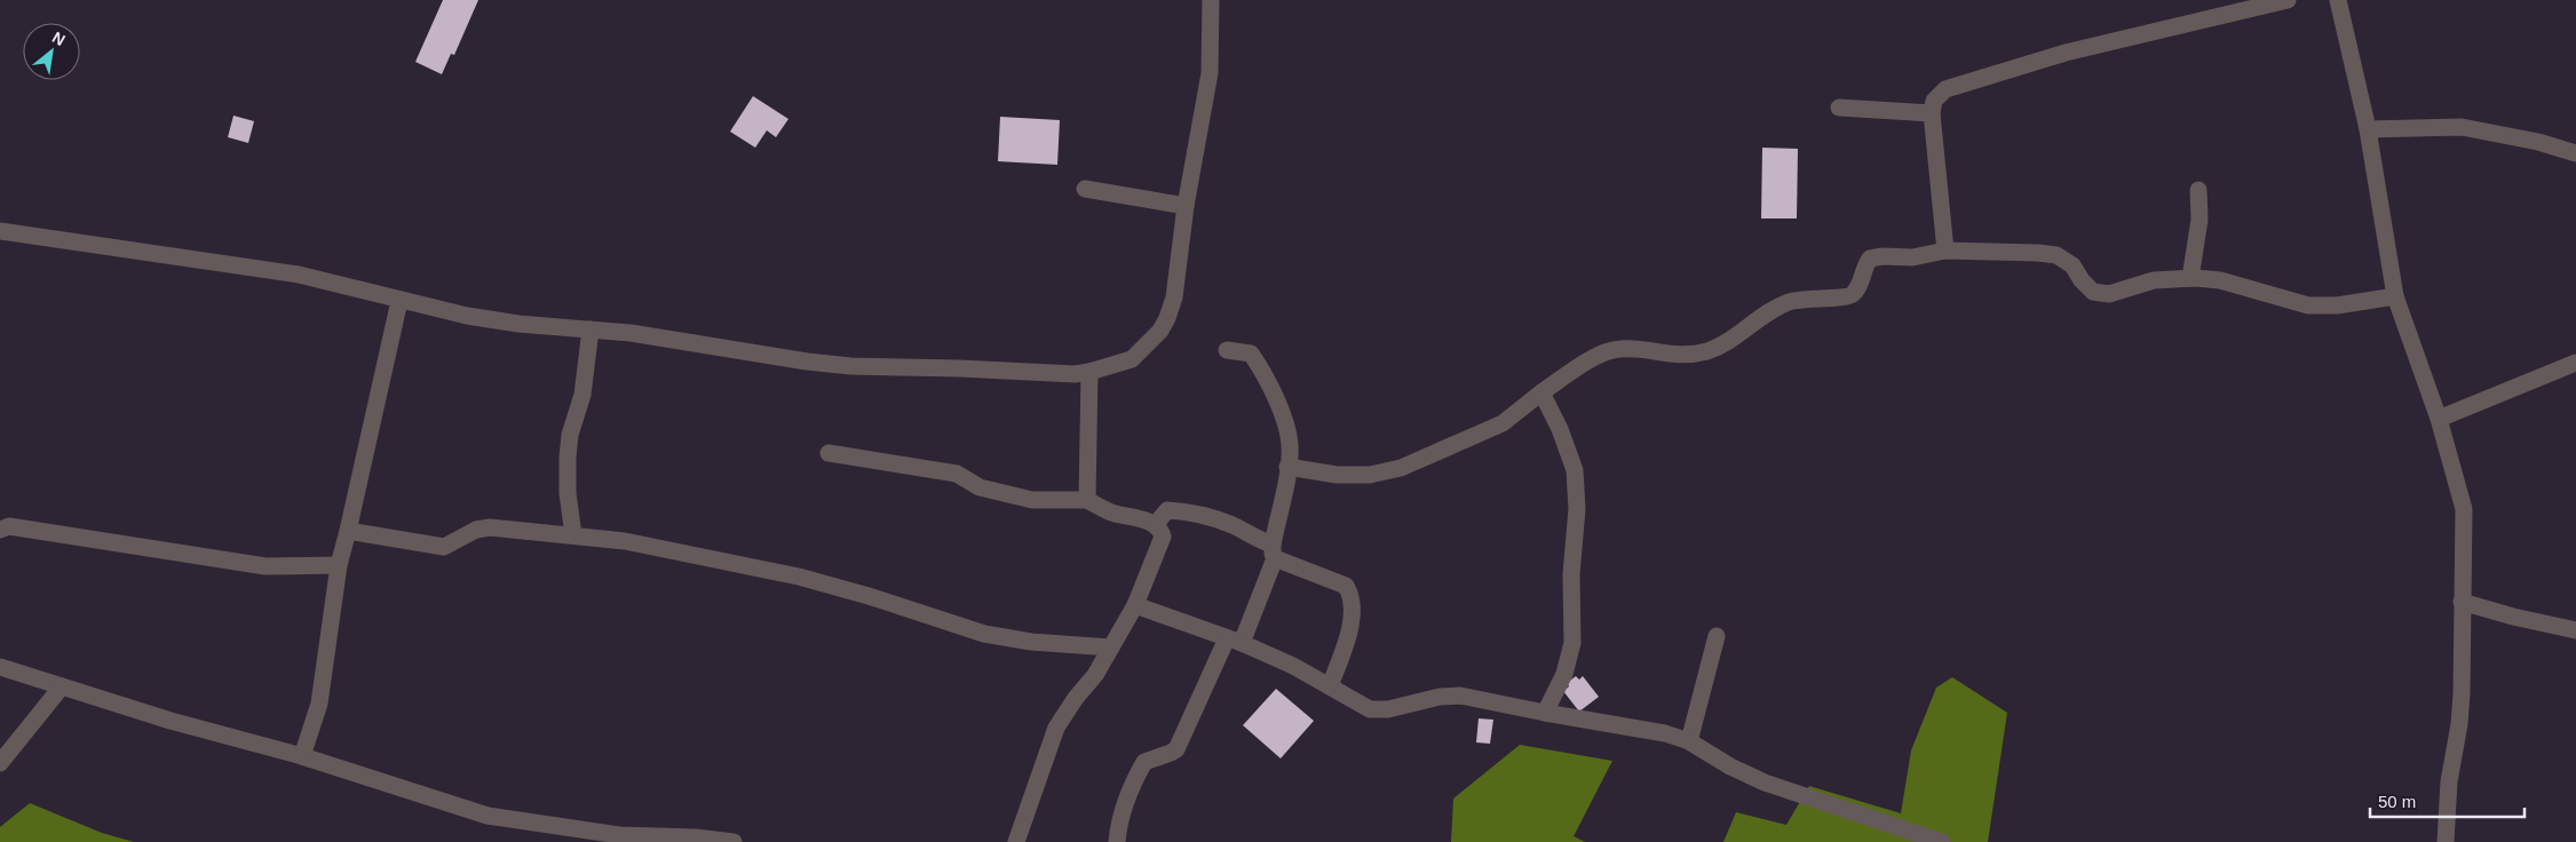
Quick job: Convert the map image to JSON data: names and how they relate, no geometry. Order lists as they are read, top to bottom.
{
  "scale_bar": "50 m",
  "north": "top right"
}
